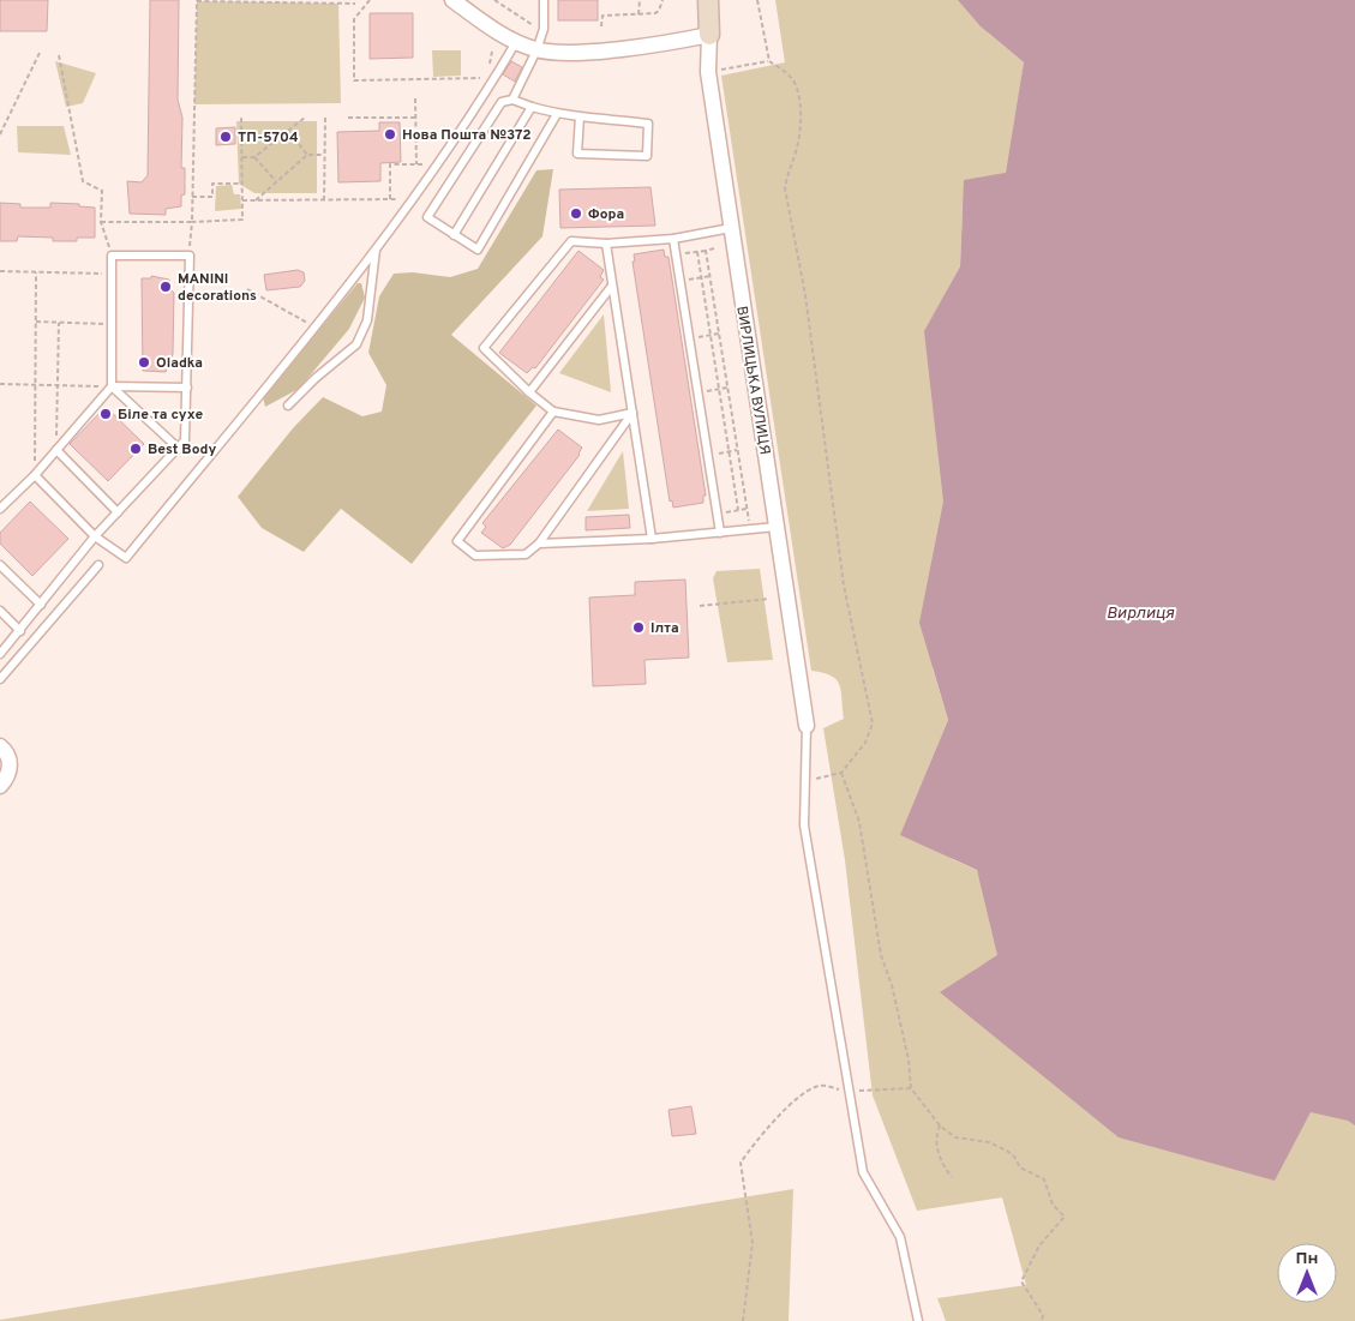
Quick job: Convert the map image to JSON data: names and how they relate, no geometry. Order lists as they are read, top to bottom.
{
  "streets": {
    "street": ["ВИРЛИЦЬКА ВУЛИЦЯ"]
  },
  "water": ["Вирлиця"],
  "places": [
    "Нова Пошта №372",
    "ТП-5704",
    "Фора",
    "MANINI decorations",
    "Oladka",
    "Біле та сухе",
    "Best Body",
    "Ілта"
  ],
  "north": "top"
}
